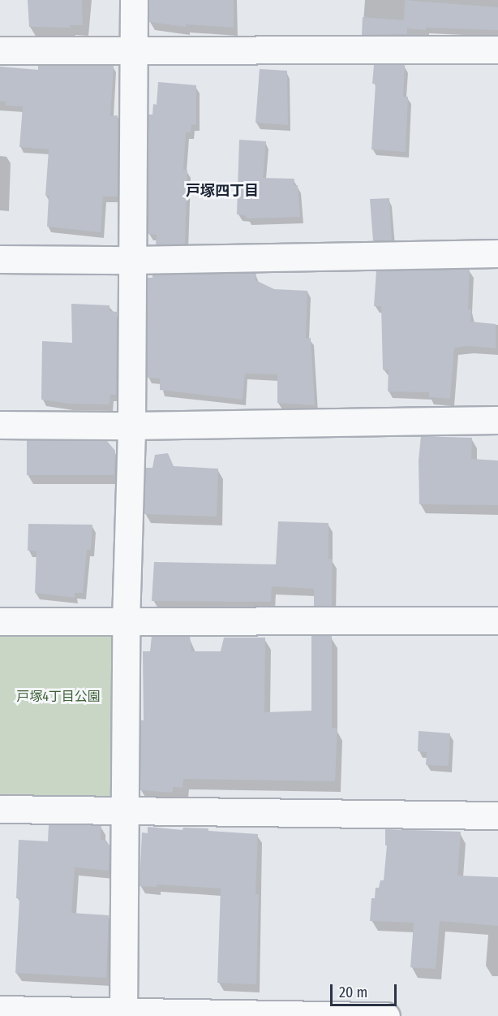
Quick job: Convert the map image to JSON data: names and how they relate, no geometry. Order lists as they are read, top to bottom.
{
  "districts": ["戸塚四丁目"],
  "parks": ["戸塚4丁目公園"],
  "scale_bar": "20 m"
}
